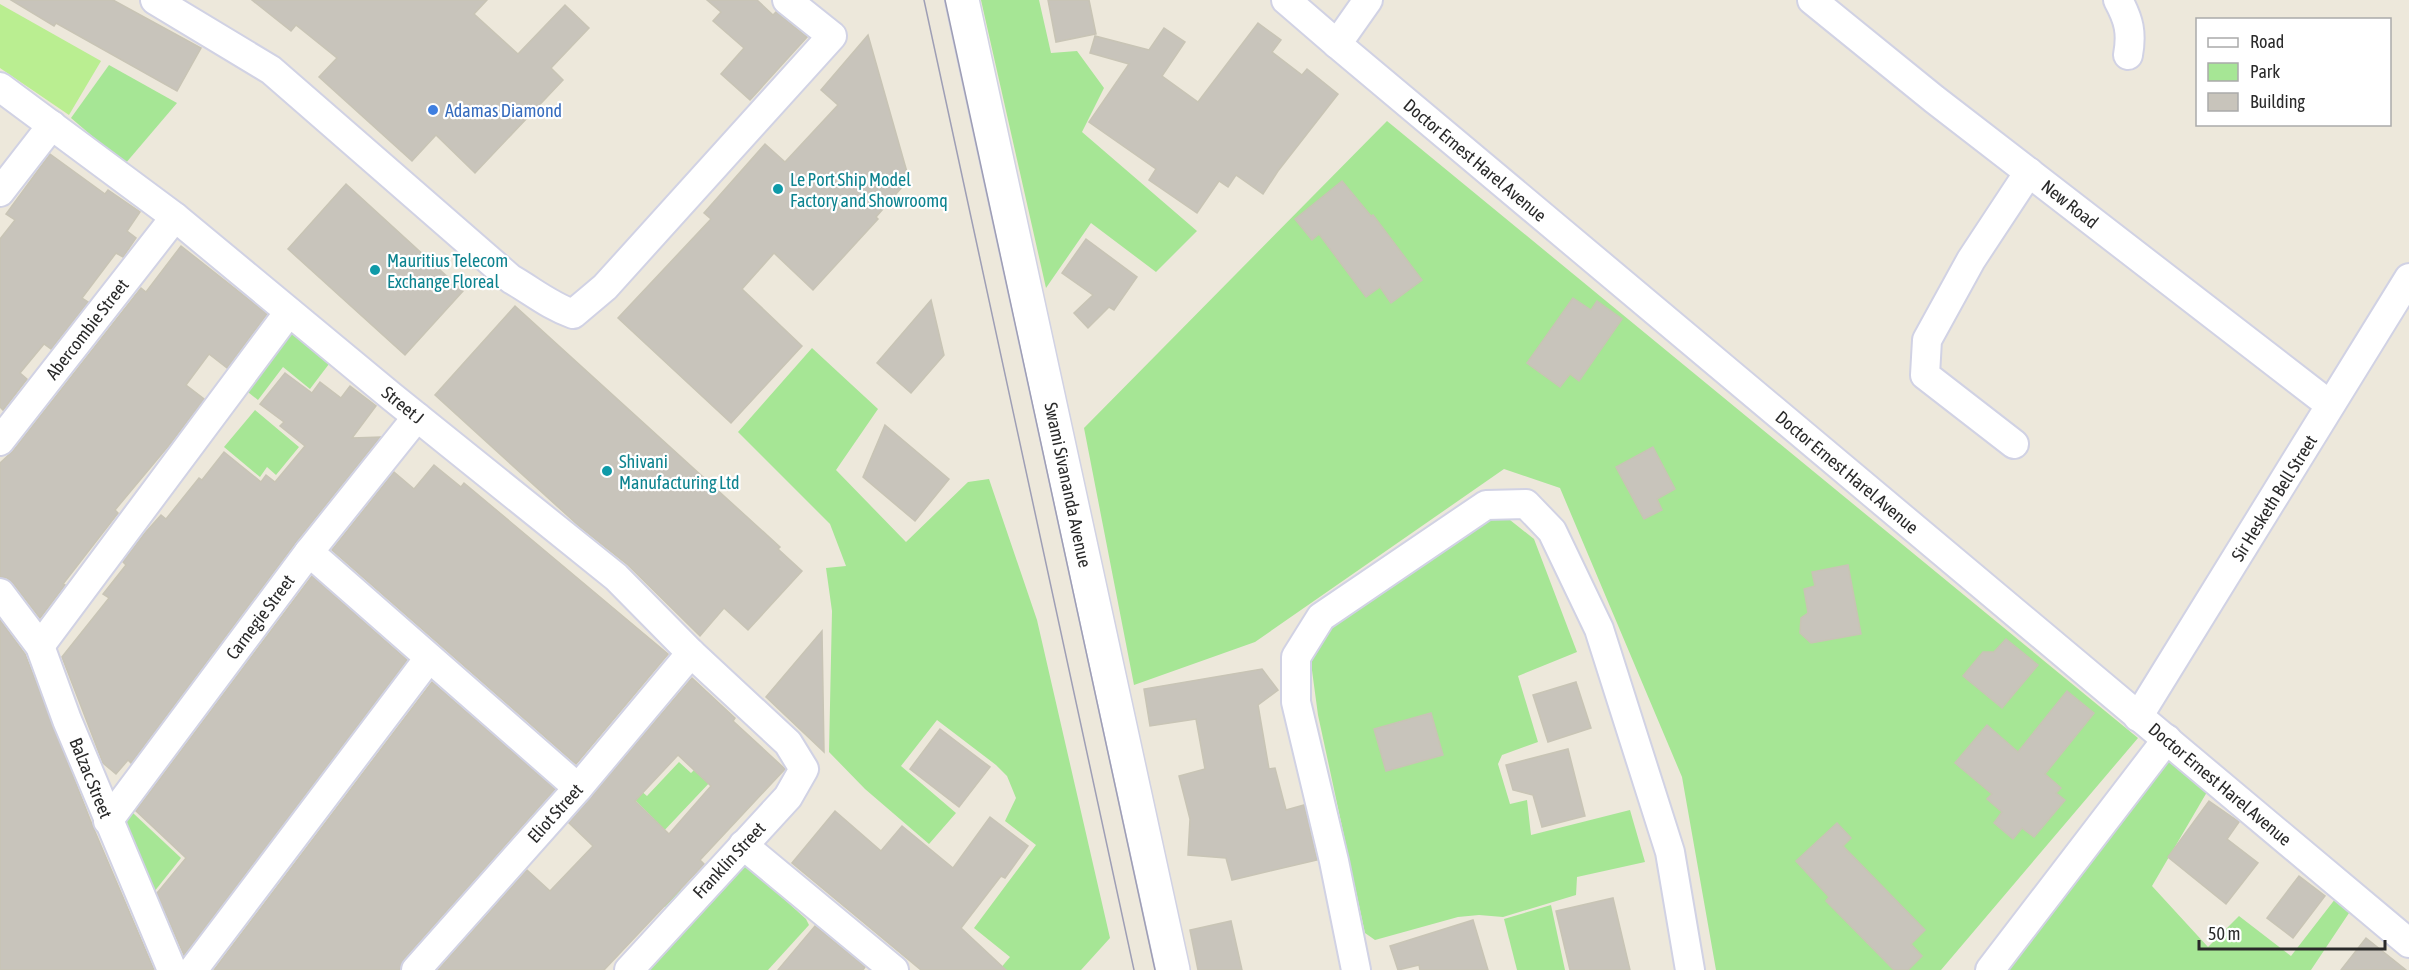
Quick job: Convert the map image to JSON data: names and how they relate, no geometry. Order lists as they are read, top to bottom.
{
  "streets": {
    "street": [
      "Doctor Ernest Harel Avenue",
      "New Road",
      "Abercombie Street",
      "Street J",
      "Swami Sivananda Avenue",
      "Sir Hesketh Bell Street",
      "Carnegie Street",
      "Balzac Street",
      "Eliot Street",
      "Franklin Street"
    ]
  },
  "crossings": [
    ["Doctor Ernest Harel Avenue", "Sir Hesketh Bell Street"],
    ["New Road", "Sir Hesketh Bell Street"],
    ["Abercombie Street", "Street J"],
    ["Street J", "Carnegie Street"],
    ["Street J", "Eliot Street"],
    ["Street J", "Franklin Street"],
    ["Carnegie Street", "Balzac Street"]
  ],
  "places": [
    "Adamas Diamond",
    "Le Port Ship Model Factory and Showroomq",
    "Mauritius Telecom Exchange Floreal",
    "Shivani Manufacturing Ltd"
  ],
  "legend": ["Road", "Park", "Building"],
  "scale_bar": "50 m"
}
